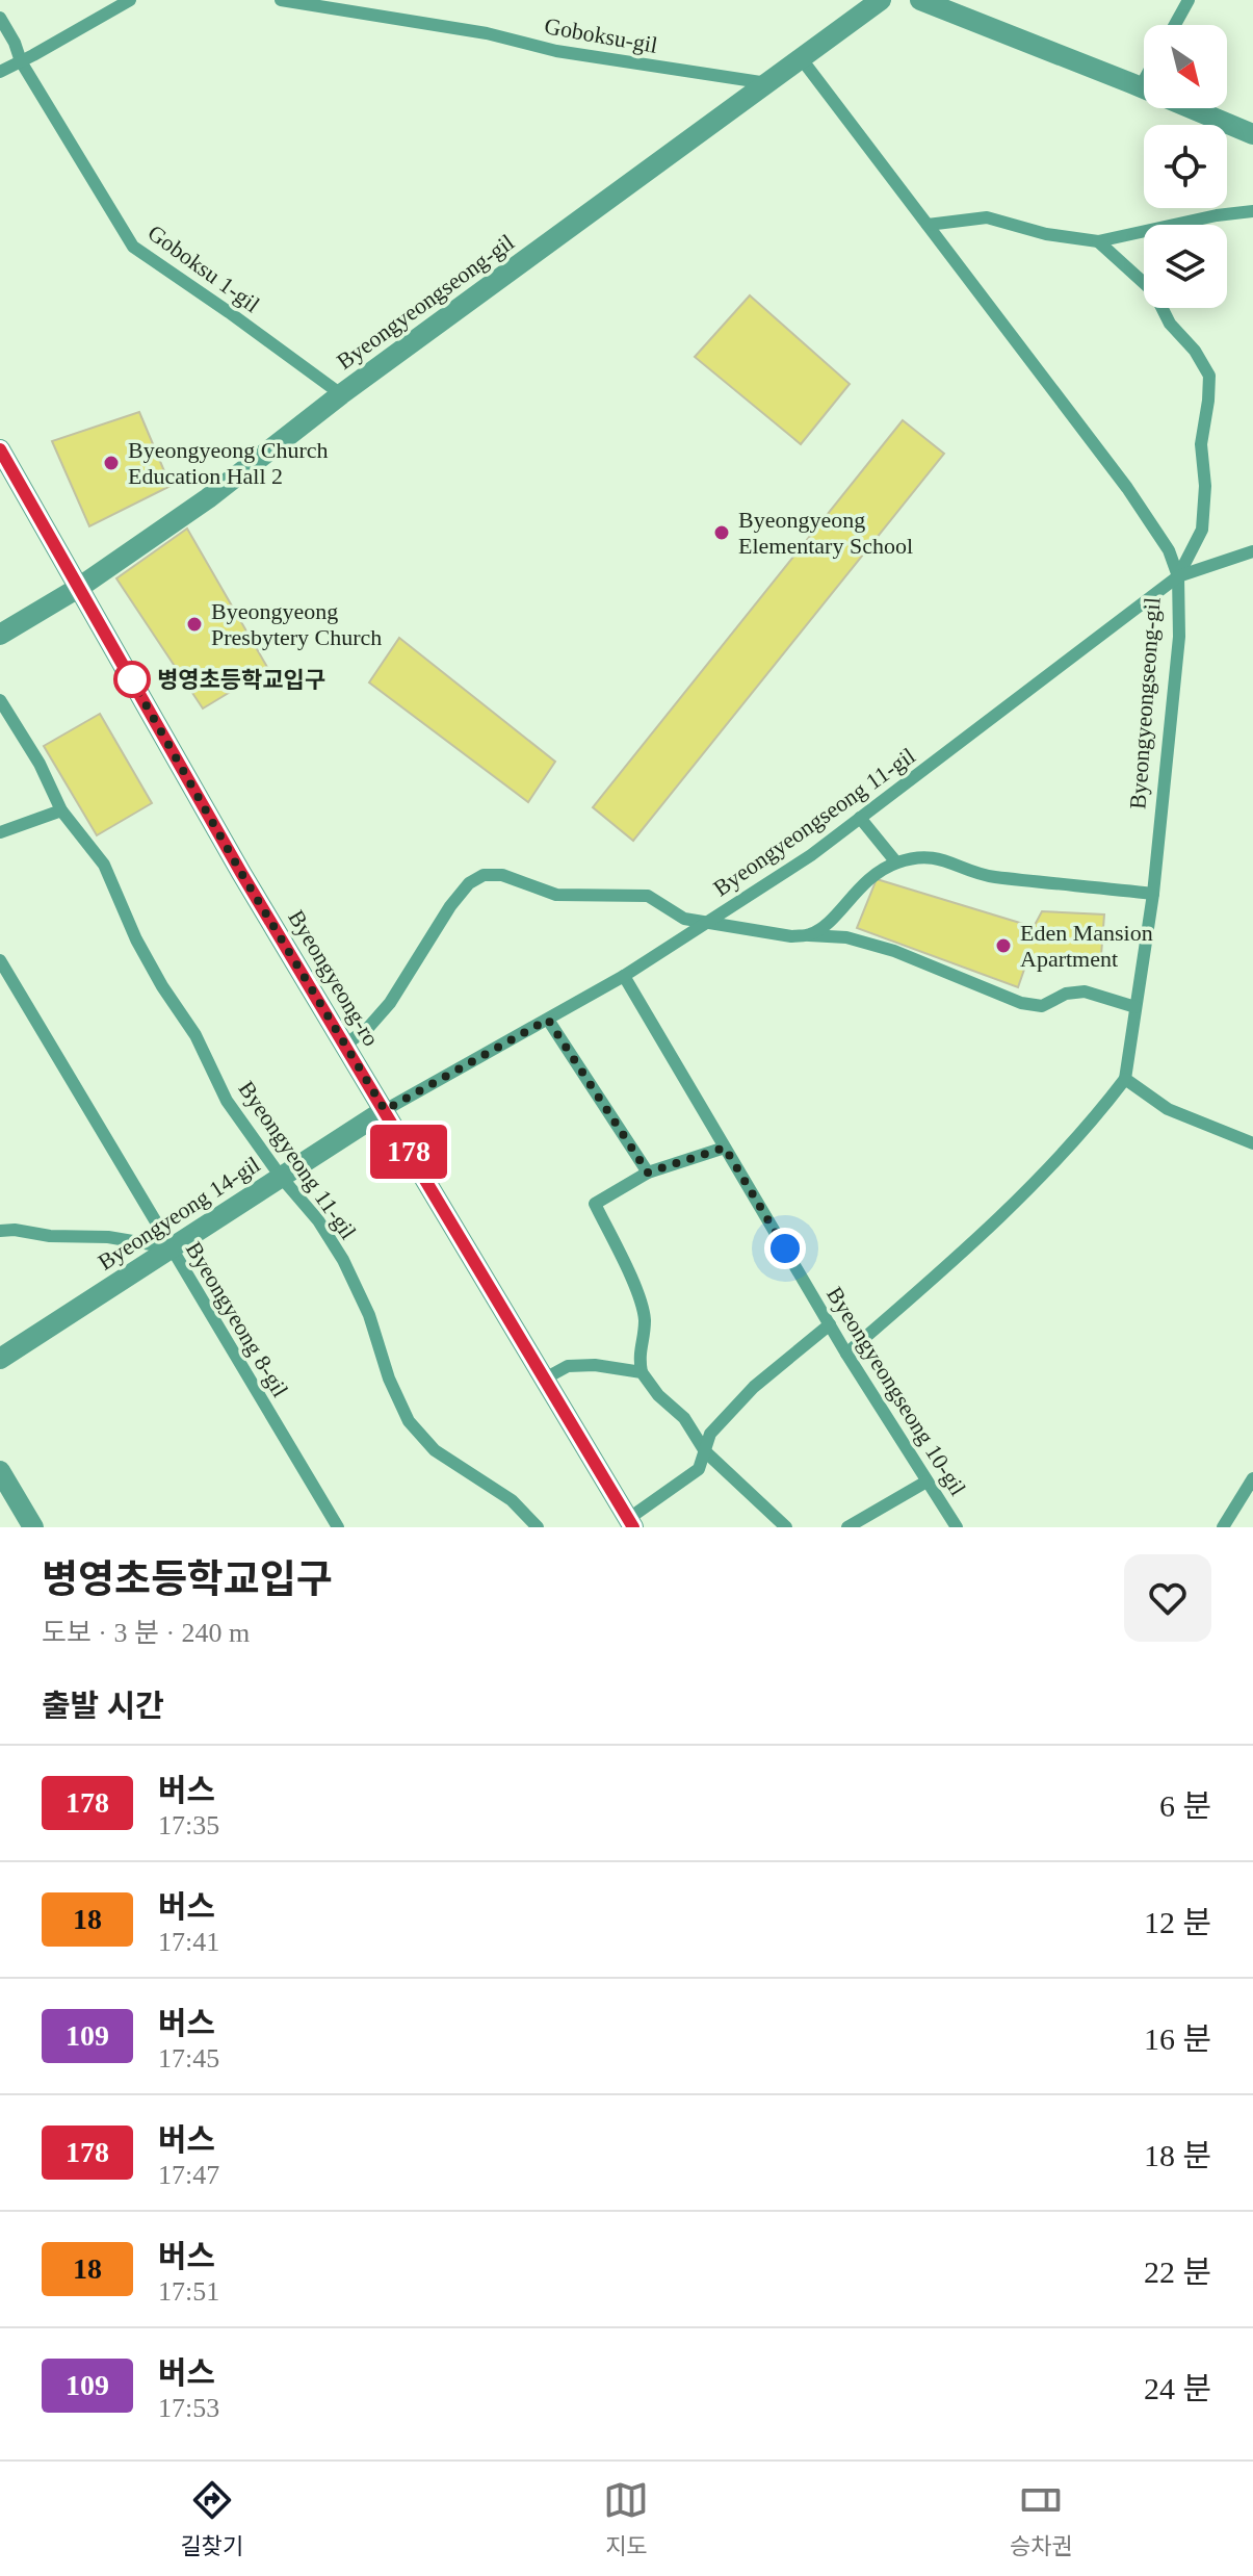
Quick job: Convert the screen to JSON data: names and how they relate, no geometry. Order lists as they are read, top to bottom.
{
  "streets": {
    "street": ["Byeongyeongseong-gil", "Byeongyeong-ro", "Byeongyeong 14-gil"],
    "lane": [
      "Goboksu-gil",
      "Goboksu 1-gil",
      "Byeongyeongseong 11-gil",
      "Byeongyeong 11-gil",
      "Byeongyeong 8-gil",
      "Byeongyeongseong 10-gil"
    ]
  },
  "crossings": [
    ["Goboksu-gil", "Byeongyeongseong-gil"],
    ["Goboksu 1-gil", "Byeongyeongseong-gil"],
    ["Byeongyeongseong-gil", "Byeongyeongseong 11-gil"],
    ["Byeongyeongseong-gil", "Byeongyeong-ro"],
    ["Byeongyeongseong 11-gil", "Byeongyeong-ro"],
    ["Byeongyeongseong 11-gil", "Byeongyeong 14-gil"],
    ["Byeongyeongseong 11-gil", "Byeongyeongseong 10-gil"],
    ["Byeongyeong-ro", "Byeongyeong 14-gil"],
    ["Byeongyeong 11-gil", "Byeongyeong 14-gil"],
    ["Byeongyeong 14-gil", "Byeongyeong 8-gil"]
  ],
  "places": [
    "Byeongyeong Church Education Hall 2",
    "Byeongyeong Elementary School",
    "Byeongyeong Presbytery Church",
    "병영초등학교입구",
    "Eden Mansion Apartment"
  ],
  "lines": ["bus line 178"],
  "north": "bottom right",
  "page": {
    "on_map": "178",
    "heading": [
      ["병영초등학교입구", "도보 · 3 분 · 240 m"],
      "출발 시간"
    ],
    "list": [
      {
        "mark": "178",
        "name": "버스",
        "note": "17:35",
        "value": "6 분"
      },
      {
        "mark": "18",
        "name": "버스",
        "note": "17:41",
        "value": "12 분"
      },
      {
        "mark": "109",
        "name": "버스",
        "note": "17:45",
        "value": "16 분"
      },
      {
        "mark": "178",
        "name": "버스",
        "note": "17:47",
        "value": "18 분"
      },
      {
        "mark": "18",
        "name": "버스",
        "note": "17:51",
        "value": "22 분"
      },
      {
        "mark": "109",
        "name": "버스",
        "note": "17:53",
        "value": "24 분"
      }
    ],
    "tabs": ["길찾기", "지도", "승차권"]
  }
}
